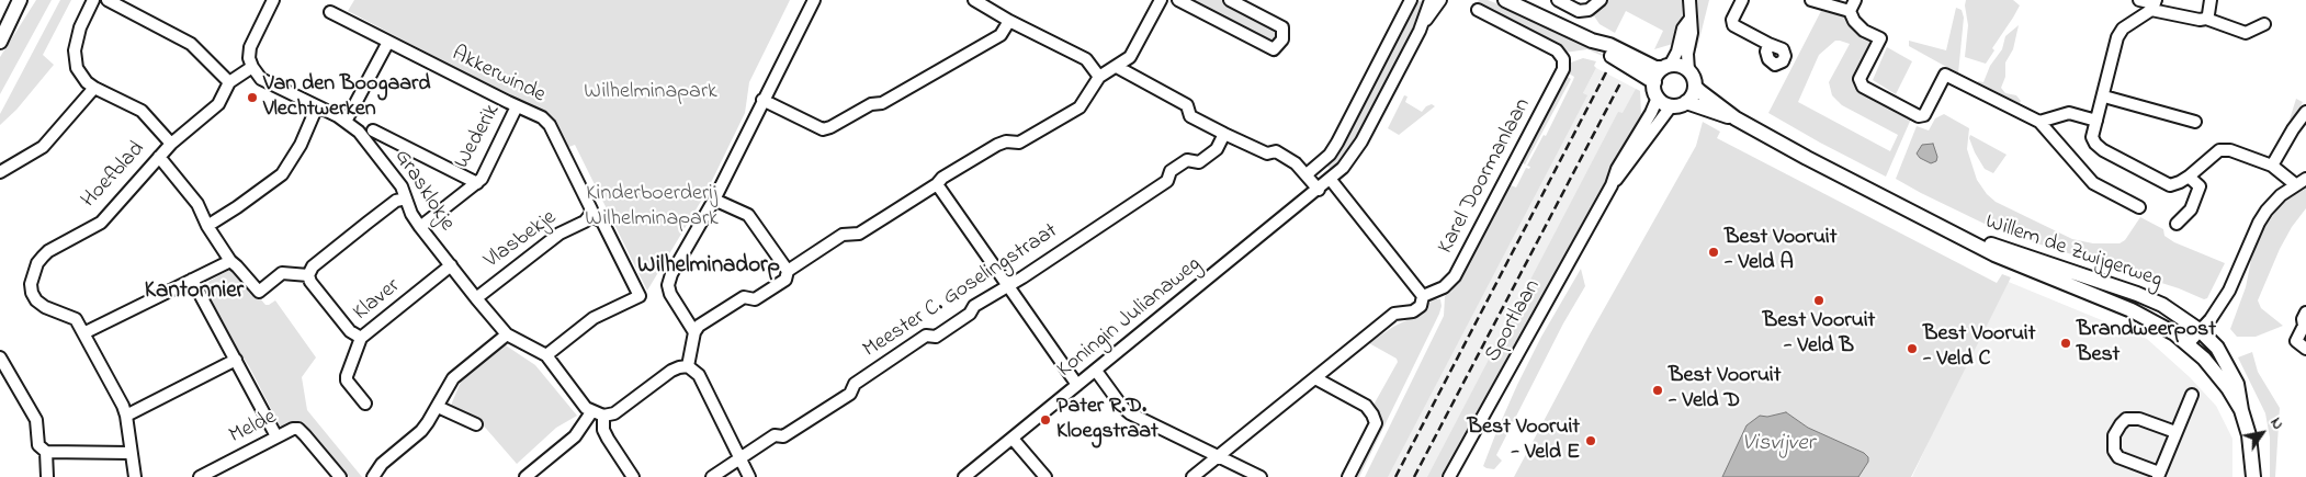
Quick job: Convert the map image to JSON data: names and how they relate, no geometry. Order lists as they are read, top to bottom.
{
  "streets": {
    "main road": ["Willem de Zwijgerweg"],
    "street": [
      "Akkerwinde",
      "Wederik",
      "Hoefblad",
      "Karel Doormanlaan",
      "Grasklokje",
      "Vlasbekje",
      "Meester C. Goselingstraat",
      "Klaver",
      "Koningin Julianaweg",
      "Sportlaan",
      "Melde"
    ]
  },
  "crossings": [
    ["Akkerwinde", "Wederik"],
    ["Akkerwinde", "Grasklokje"],
    ["Akkerwinde", "Vlasbekje"],
    ["Wederik", "Grasklokje"],
    ["Hoefblad", "Grasklokje"],
    ["Grasklokje", "Vlasbekje"],
    ["Grasklokje", "Klaver"],
    ["Willem de Zwijgerweg", "Sportlaan"]
  ],
  "districts": ["Wilhelminadorp", "Kantonnier"],
  "water": ["Visvijver"],
  "parks": ["Wilhelminapark", "Kinderboerderij Wilhelminapark"],
  "places": [
    "Van den Boogaard Vlechtwerken",
    "Best Vooruit - Veld A",
    "Best Vooruit - Veld B",
    "Brandweerpost Best",
    "Best Vooruit - Veld C",
    "Best Vooruit - Veld D",
    "Pater R.D. Kloegstraat",
    "Best Vooruit - Veld E"
  ],
  "north": "top right"
}
